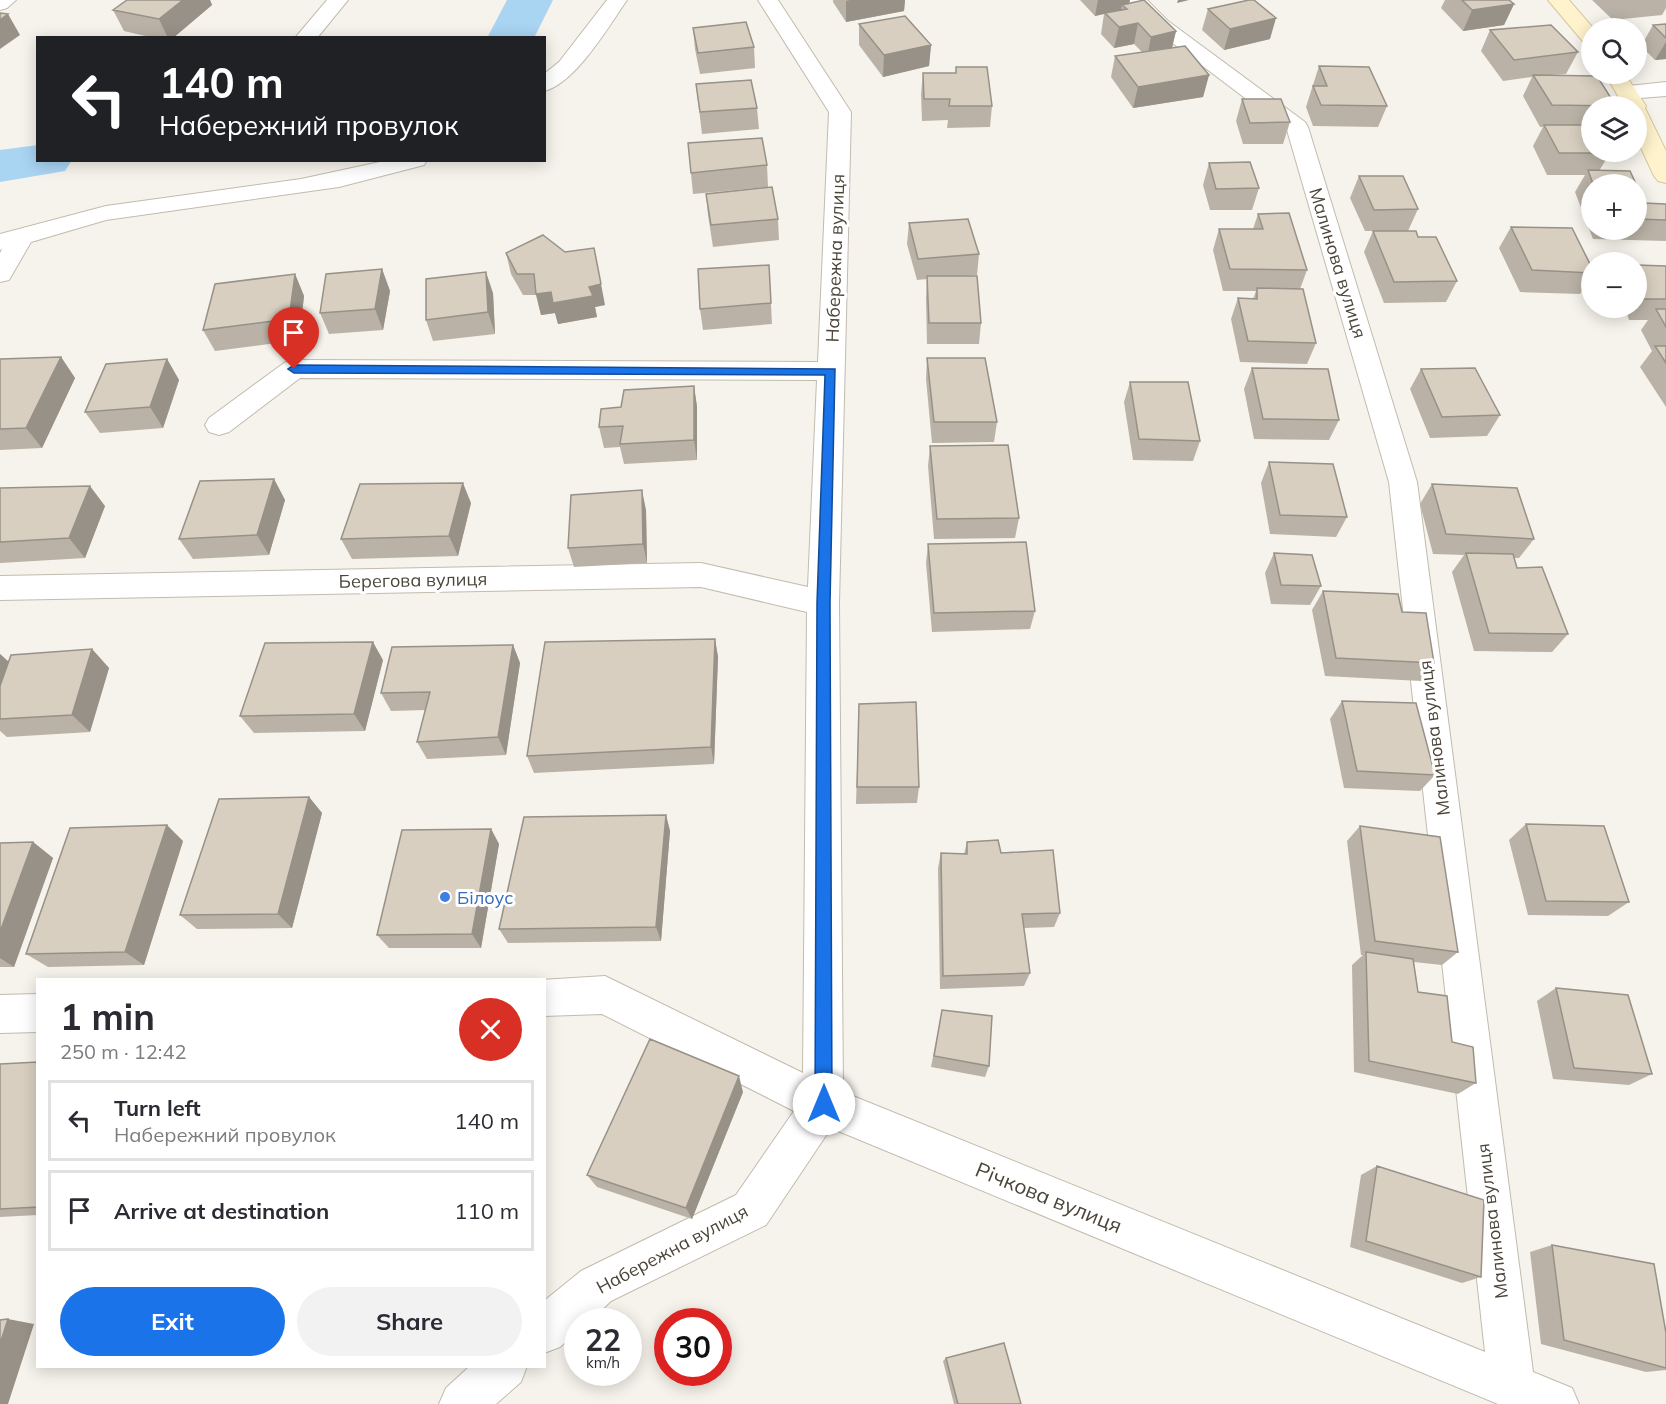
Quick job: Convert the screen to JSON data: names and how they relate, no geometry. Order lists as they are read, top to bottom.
{
  "streets": {
    "street": [
      "Набережна вулиця",
      "Малинова вулиця",
      "Берегова вулиця",
      "Річкова вулиця"
    ]
  },
  "crossings": [
    ["Набережна вулиця", "Берегова вулиця"],
    ["Набережна вулиця", "Річкова вулиця"],
    ["Малинова вулиця", "Річкова вулиця"]
  ],
  "places": ["Білоус"],
  "page": {
    "map_buttons": ["+", "−"],
    "turn": ["140 m", "Набережний провулок"],
    "heading": ["1 min", "250 m · 12:42"],
    "list": [
      {
        "name": "Turn left",
        "note": "Набережний провулок",
        "value": "140 m"
      },
      {
        "name": "Arrive at destination",
        "value": "110 m"
      }
    ],
    "buttons": ["Exit", "Share"],
    "speed": "22 km/h",
    "limit": "30"
  }
}
